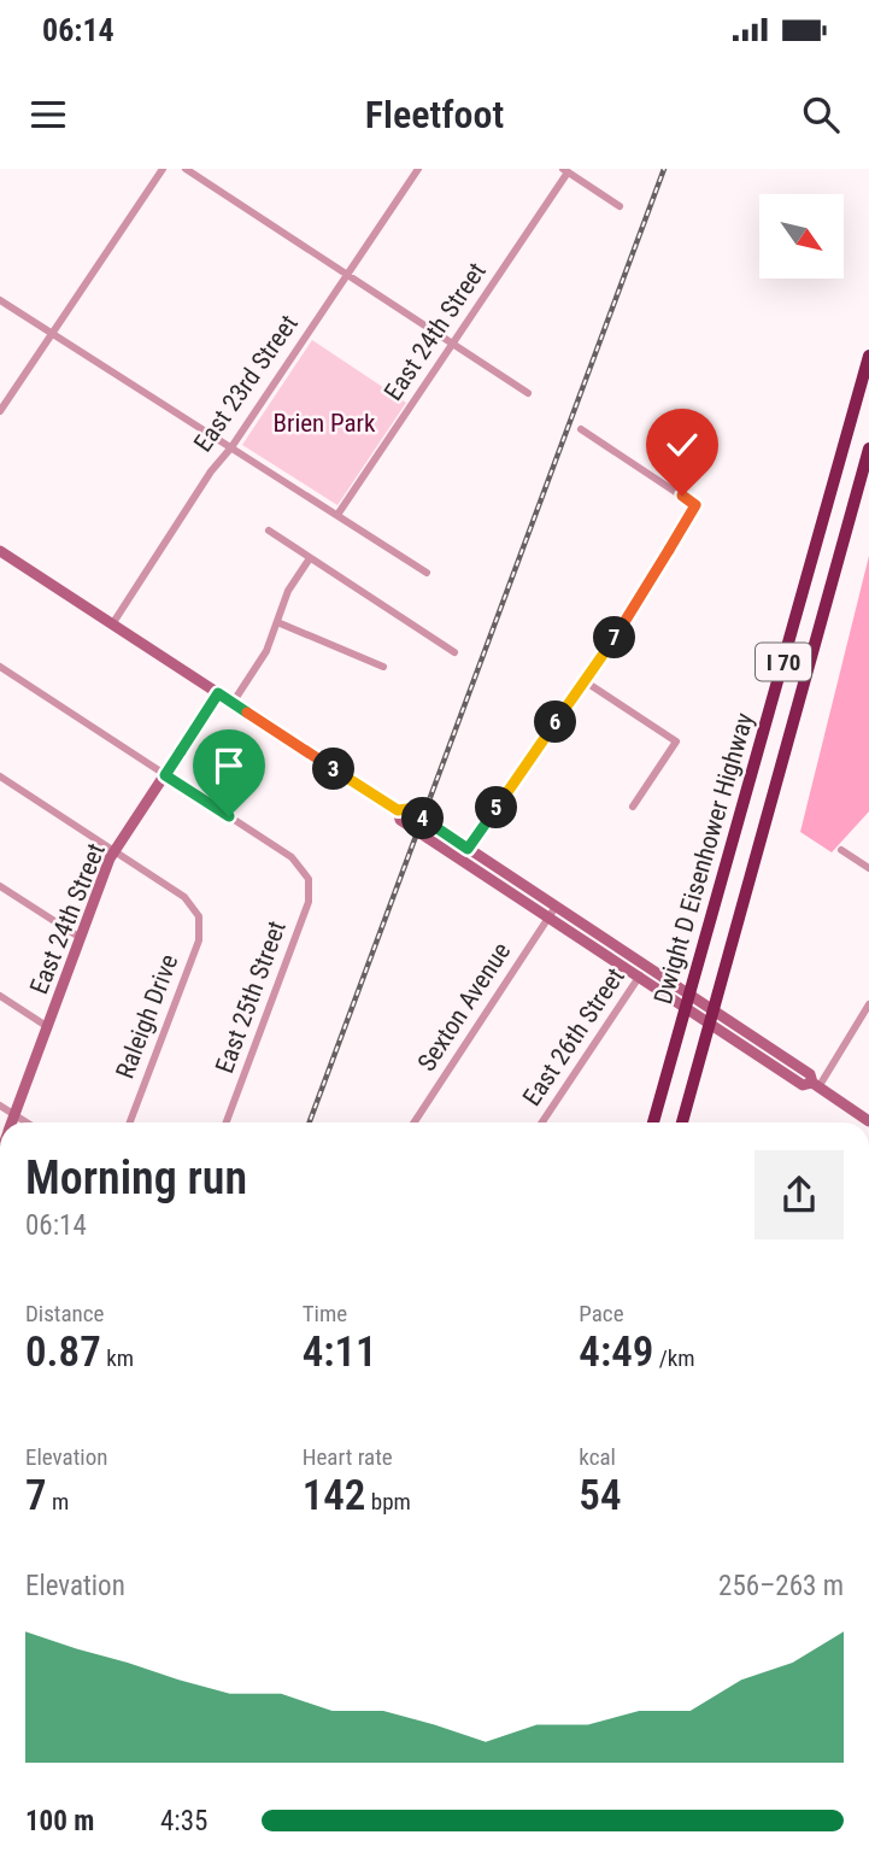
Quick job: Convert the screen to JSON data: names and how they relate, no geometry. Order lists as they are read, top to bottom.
{
  "streets": {
    "highway": ["I 70", "Dwight D Eisenhower Highway"],
    "main road": ["East 24th Street"],
    "street": [
      "East 23rd Street",
      "East 25th Street",
      "Sexton Avenue",
      "Raleigh Drive",
      "East 26th Street"
    ]
  },
  "crossings": [
    ["East 24th Street", "East 25th Street"],
    ["East 24th Street", "Raleigh Drive"]
  ],
  "parks": ["Brien Park"],
  "north": "bottom right",
  "page": {
    "status": "06:14",
    "header": "Fleetfoot",
    "pins": [
      "7",
      "6",
      "3",
      "5",
      "4"
    ],
    "heading": ["Morning run", "06:14"],
    "stats": [
      ["Distance", "0.87 km"],
      ["Time", "4:11"],
      ["Pace", "4:49 /km"],
      ["Elevation", "7 m"],
      ["Heart rate", "142 bpm"],
      ["kcal", "54"]
    ],
    "chart": ["Elevation", "256–263 m"],
    "list": [
      {
        "name": "100 m",
        "note": "4:35"
      }
    ]
  }
}
